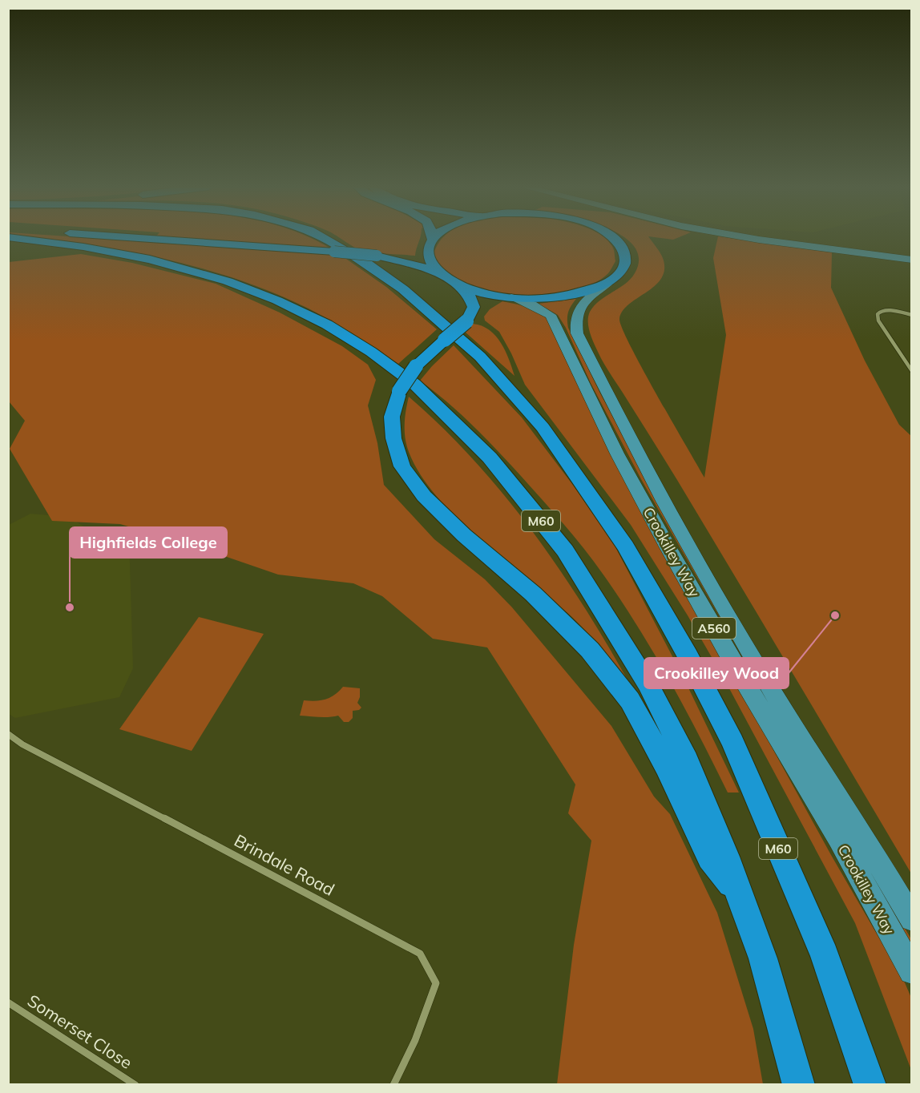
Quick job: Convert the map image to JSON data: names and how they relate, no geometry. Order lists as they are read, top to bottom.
{
  "streets": {
    "highway": ["M60", "A560"],
    "main road": ["Crookilley Way"],
    "street": ["Brindale Road", "Somerset Close"]
  },
  "crossings": [
    ["M60", "A560"],
    ["Crookilley Way", "A560"]
  ],
  "places": ["Highfields College", "Crookilley Wood"]
}
